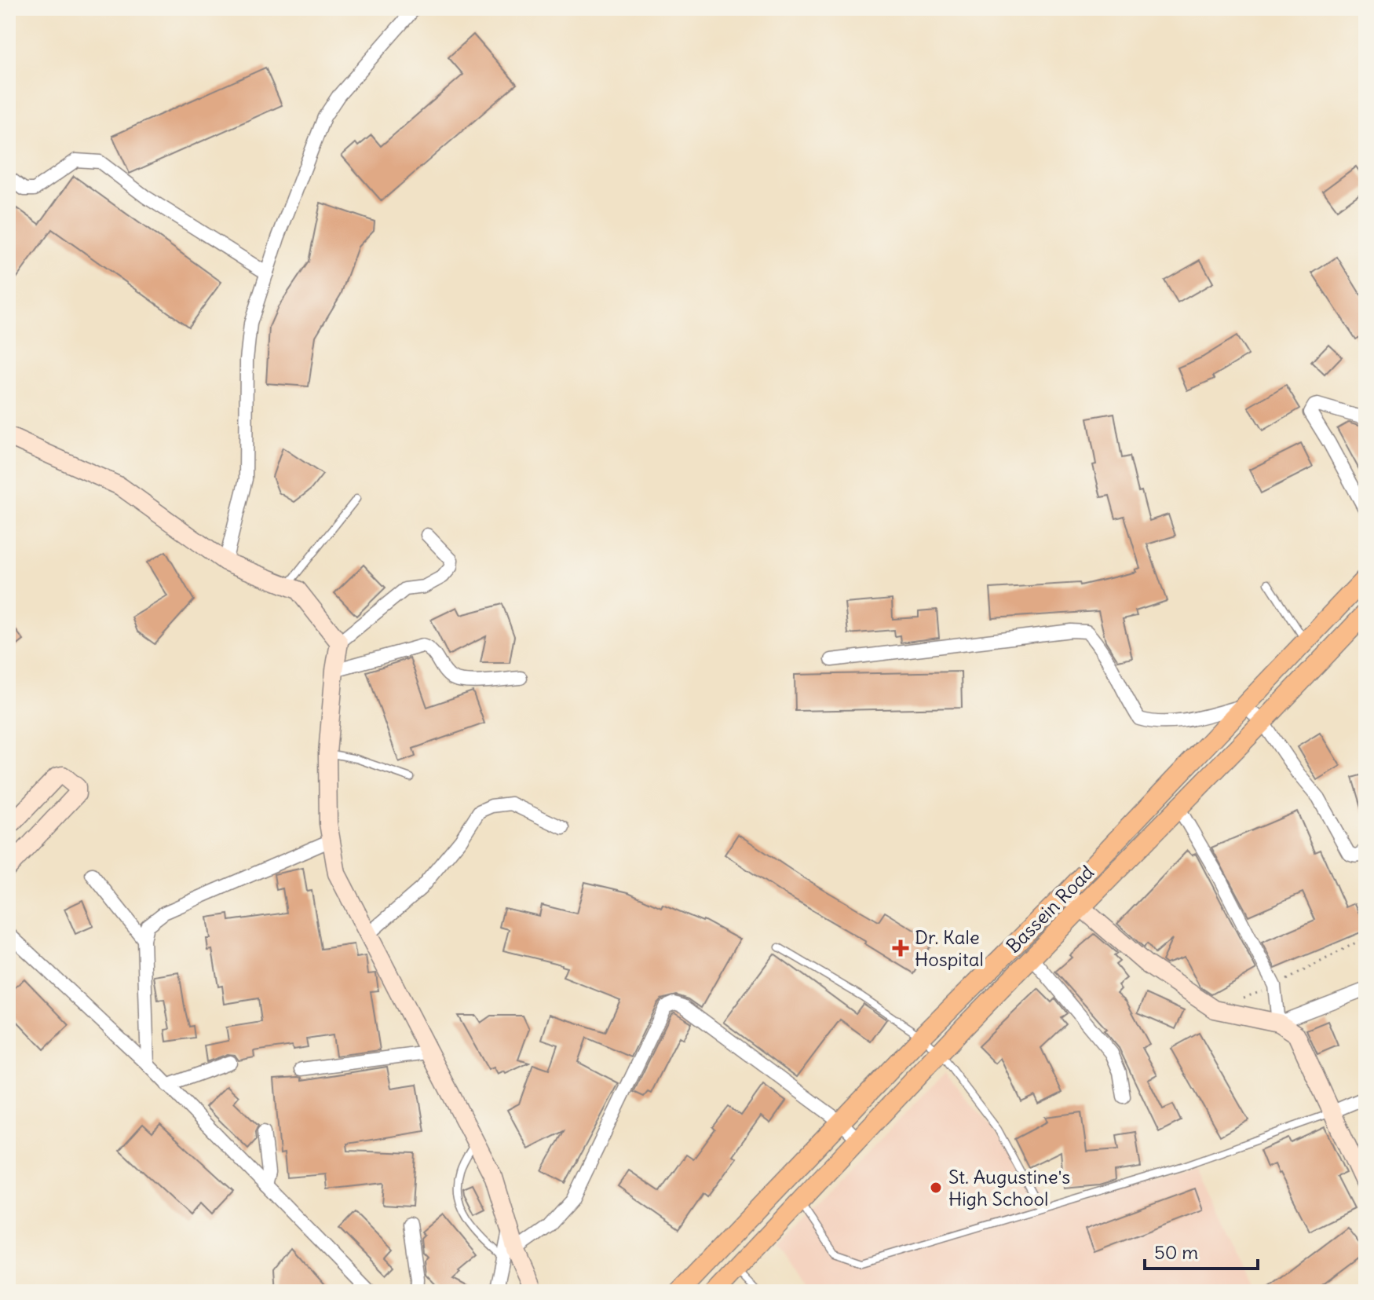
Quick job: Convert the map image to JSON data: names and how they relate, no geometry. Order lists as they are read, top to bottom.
{
  "streets": {
    "main road": ["Bassein Road"]
  },
  "places": {
    "health": ["Dr. Kale Hospital"],
    "other": ["St. Augustine's High School"]
  },
  "scale_bar": "50 m"
}
